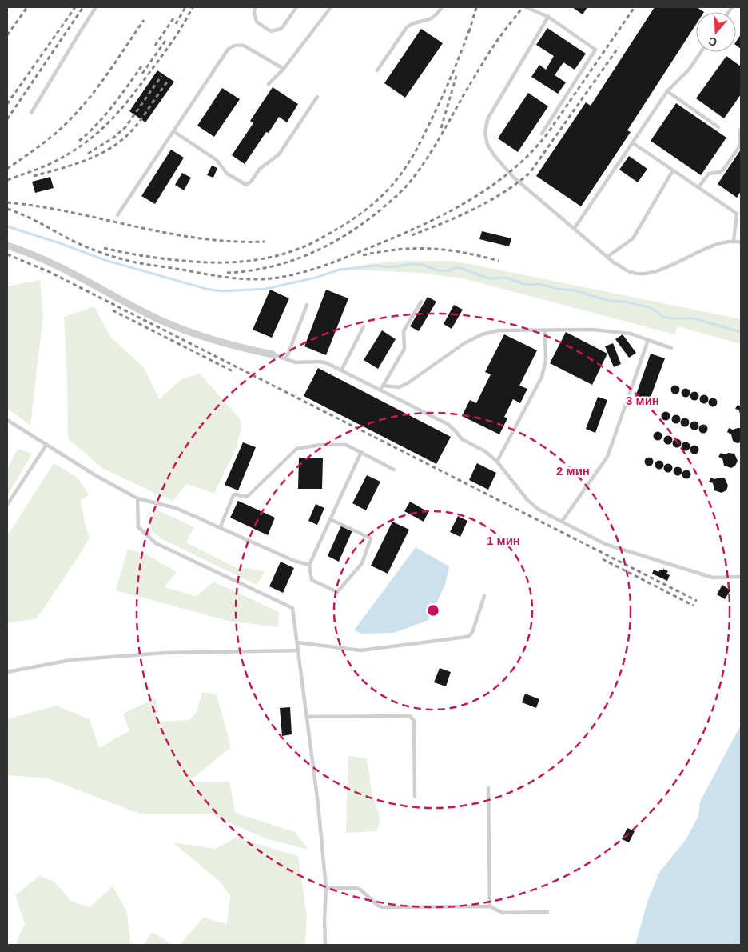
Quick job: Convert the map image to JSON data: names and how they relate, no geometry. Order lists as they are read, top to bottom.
{
  "north": "bottom",
  "rings": ["3 мин", "2 мин", "1 мин"]
}
